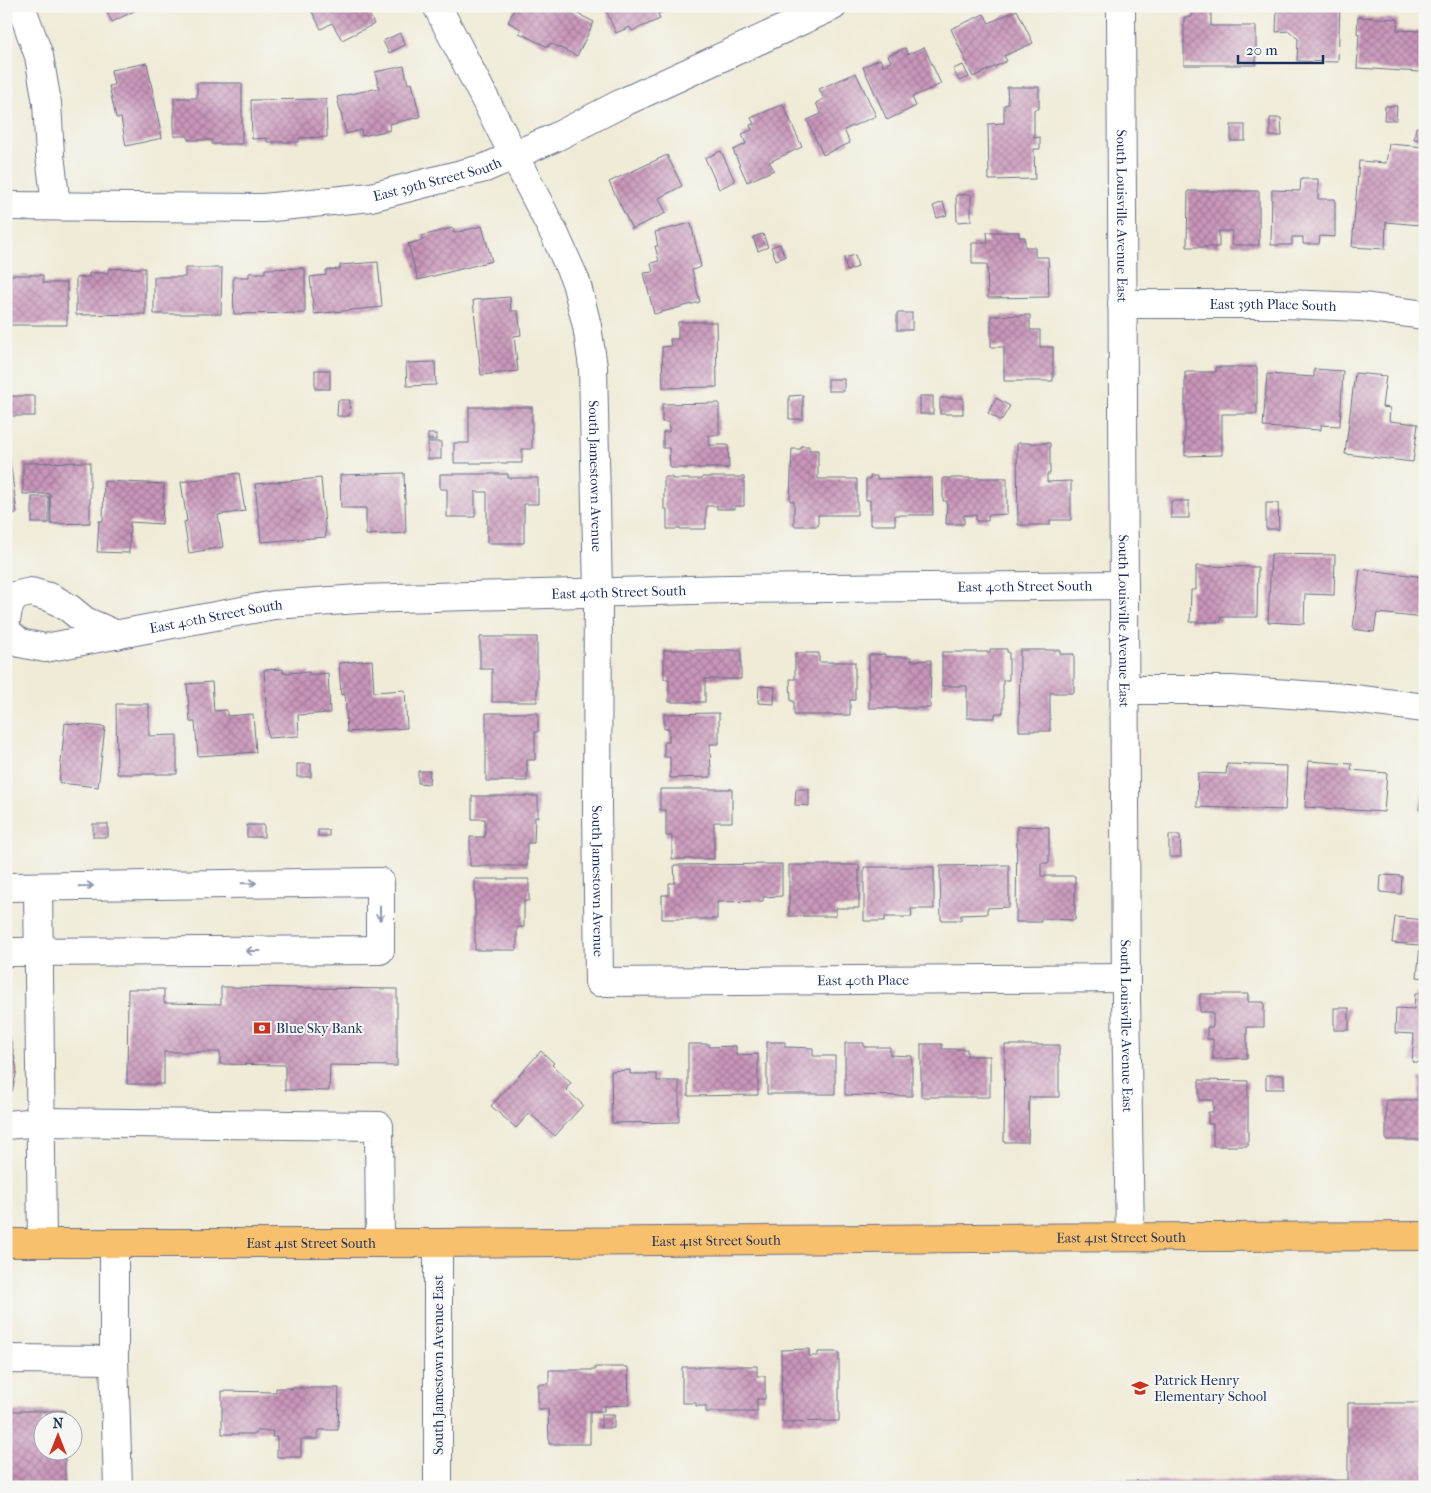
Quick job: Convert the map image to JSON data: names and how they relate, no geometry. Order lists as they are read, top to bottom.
{
  "streets": {
    "main road": ["East 41st Street South"],
    "street": [
      "East 39th Street South",
      "South Louisville Avenue East",
      "East 39th Place South",
      "South Jamestown Avenue",
      "East 40th Street South",
      "East 40th Place",
      "South Jamestown Avenue East"
    ]
  },
  "crossings": [
    ["East 39th Street South", "South Jamestown Avenue"],
    ["South Louisville Avenue East", "East 39th Place South"],
    ["South Louisville Avenue East", "East 40th Street South"],
    ["South Louisville Avenue East", "East 40th Place"],
    ["South Louisville Avenue East", "East 41st Street South"],
    ["South Jamestown Avenue", "East 40th Street South"],
    ["South Jamestown Avenue", "East 40th Place"],
    ["East 41st Street South", "South Jamestown Avenue East"]
  ],
  "places": {
    "bank": ["Blue Sky Bank"],
    "school or university": ["Patrick Henry Elementary School"]
  },
  "scale_bar": "20 m",
  "north": "top"
}
